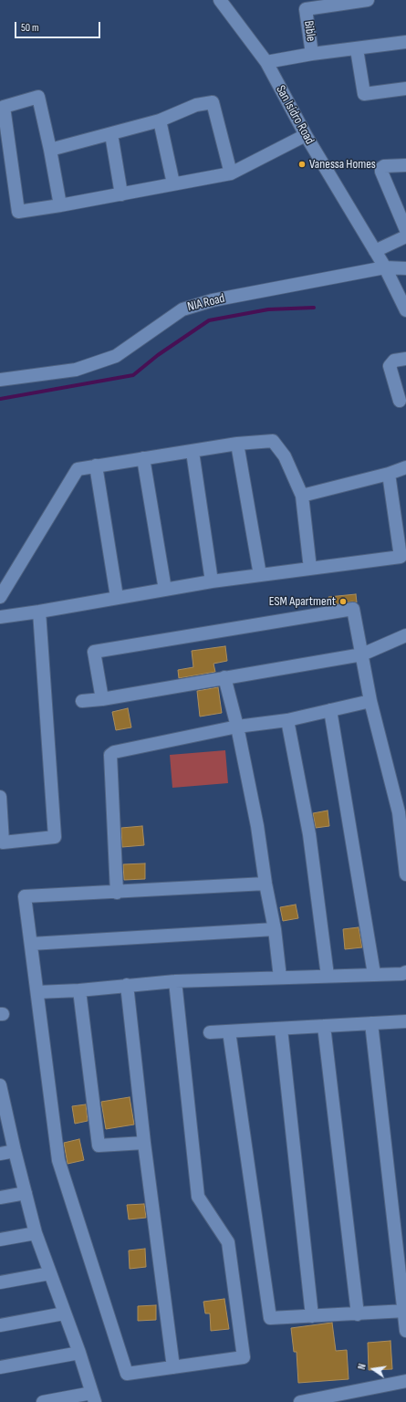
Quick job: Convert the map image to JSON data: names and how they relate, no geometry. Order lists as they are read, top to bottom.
{
  "streets": {
    "street": ["Bible", "San Isidro Road", "NIA Road"]
  },
  "crossings": [
    ["San Isidro Road", "NIA Road"]
  ],
  "places": ["Vanessa Homes", "ESM Apartment"],
  "scale_bar": "50 m",
  "north": "left"
}
